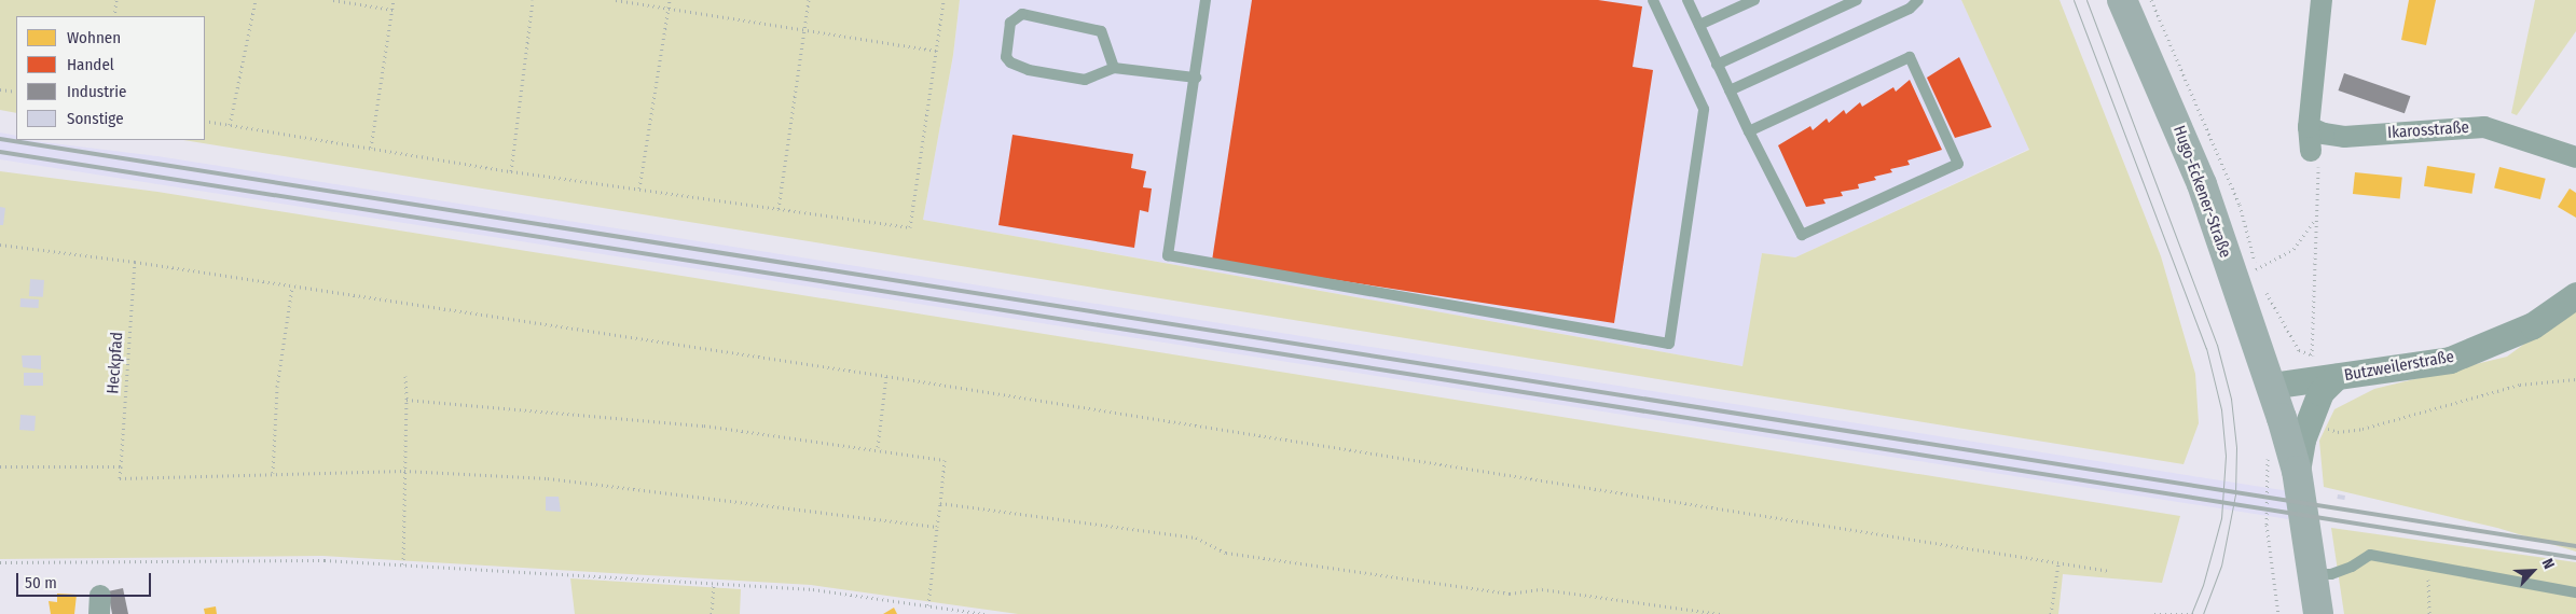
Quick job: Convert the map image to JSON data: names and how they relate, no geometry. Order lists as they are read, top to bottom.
{
  "streets": {
    "main road": ["Hugo-Eckener-Straße", "Butzweilerstraße"],
    "street": ["Ikarosstraße"],
    "path": ["Heckpfad"]
  },
  "crossings": [
    ["Hugo-Eckener-Straße", "Butzweilerstraße"]
  ],
  "legend": [
    "Wohnen",
    "Handel",
    "Industrie",
    "Sonstige"
  ],
  "scale_bar": "50 m",
  "north": "top right"
}
